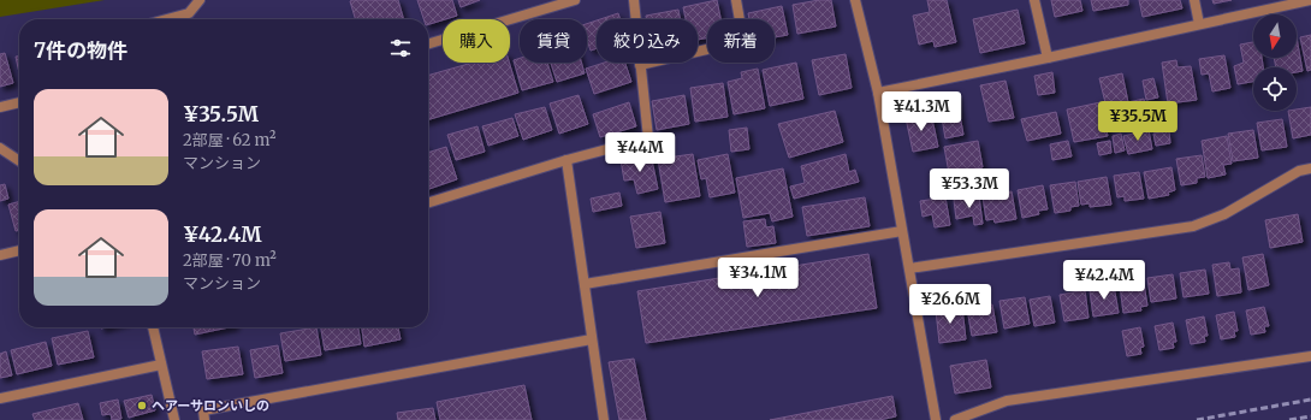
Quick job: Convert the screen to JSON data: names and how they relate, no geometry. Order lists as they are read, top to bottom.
{
  "places": ["ヘアーサロンいしの"],
  "north": "bottom",
  "page": {
    "chip": [
      "購入",
      "賃貸",
      "絞り込み",
      "新着"
    ],
    "heading": "7件の物件",
    "list": [
      {
        "name": "¥35.5M",
        "note": "2部屋 · 62 m² · マンション"
      },
      {
        "name": "¥42.4M",
        "note": "2部屋 · 70 m² · マンション"
      }
    ],
    "price": [
      "¥41.3M",
      "¥35.5M",
      "¥44M",
      "¥53.3M",
      "¥34.1M",
      "¥42.4M",
      "¥26.6M"
    ]
  }
}
